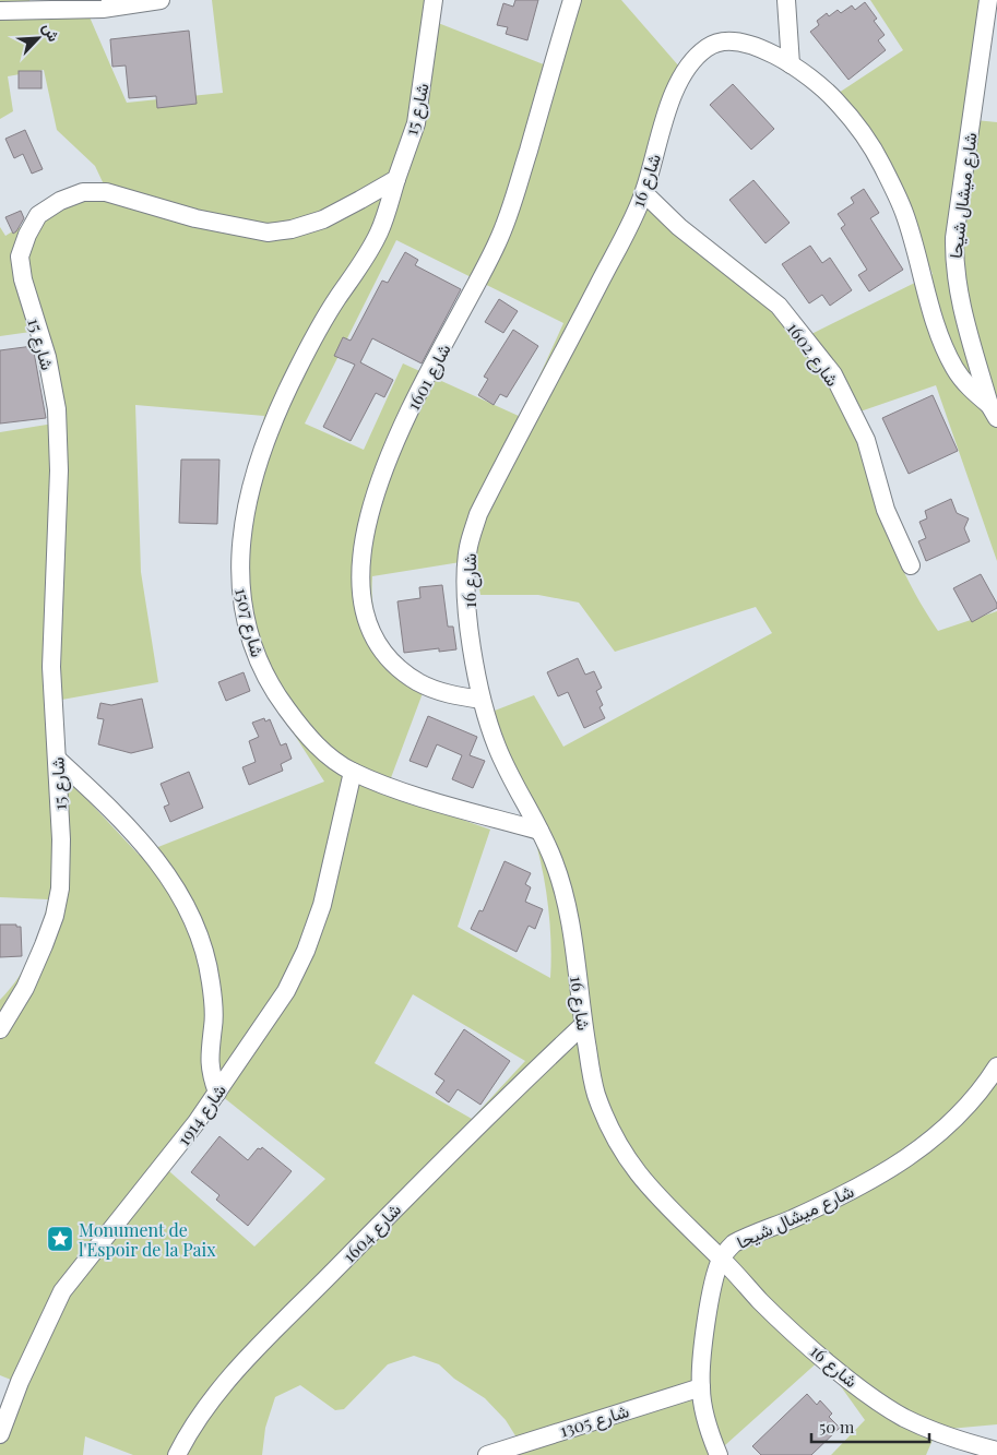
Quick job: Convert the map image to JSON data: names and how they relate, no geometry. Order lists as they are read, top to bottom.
{
  "streets": {
    "street": [
      "شارع 15",
      "شارع 16",
      "شارع ميشال شيحا",
      "شارع 1602",
      "شارع 1601",
      "شارع 1507",
      "شارع 1914",
      "شارع 1604",
      "شارع 1305"
    ]
  },
  "crossings": [
    ["شارع 15", "شارع 1507"],
    ["شارع 16", "شارع ميشال شيحا"],
    ["شارع 16", "شارع 1602"],
    ["شارع 16", "شارع 1601"],
    ["شارع 16", "شارع 1507"],
    ["شارع 16", "شارع 1604"],
    ["شارع ميشال شيحا", "شارع 1305"],
    ["شارع 1507", "شارع 1914"]
  ],
  "places": {
    "place": ["Monument de l'Espoir de la Paix"]
  },
  "scale_bar": "50 m",
  "north": "top right"
}
